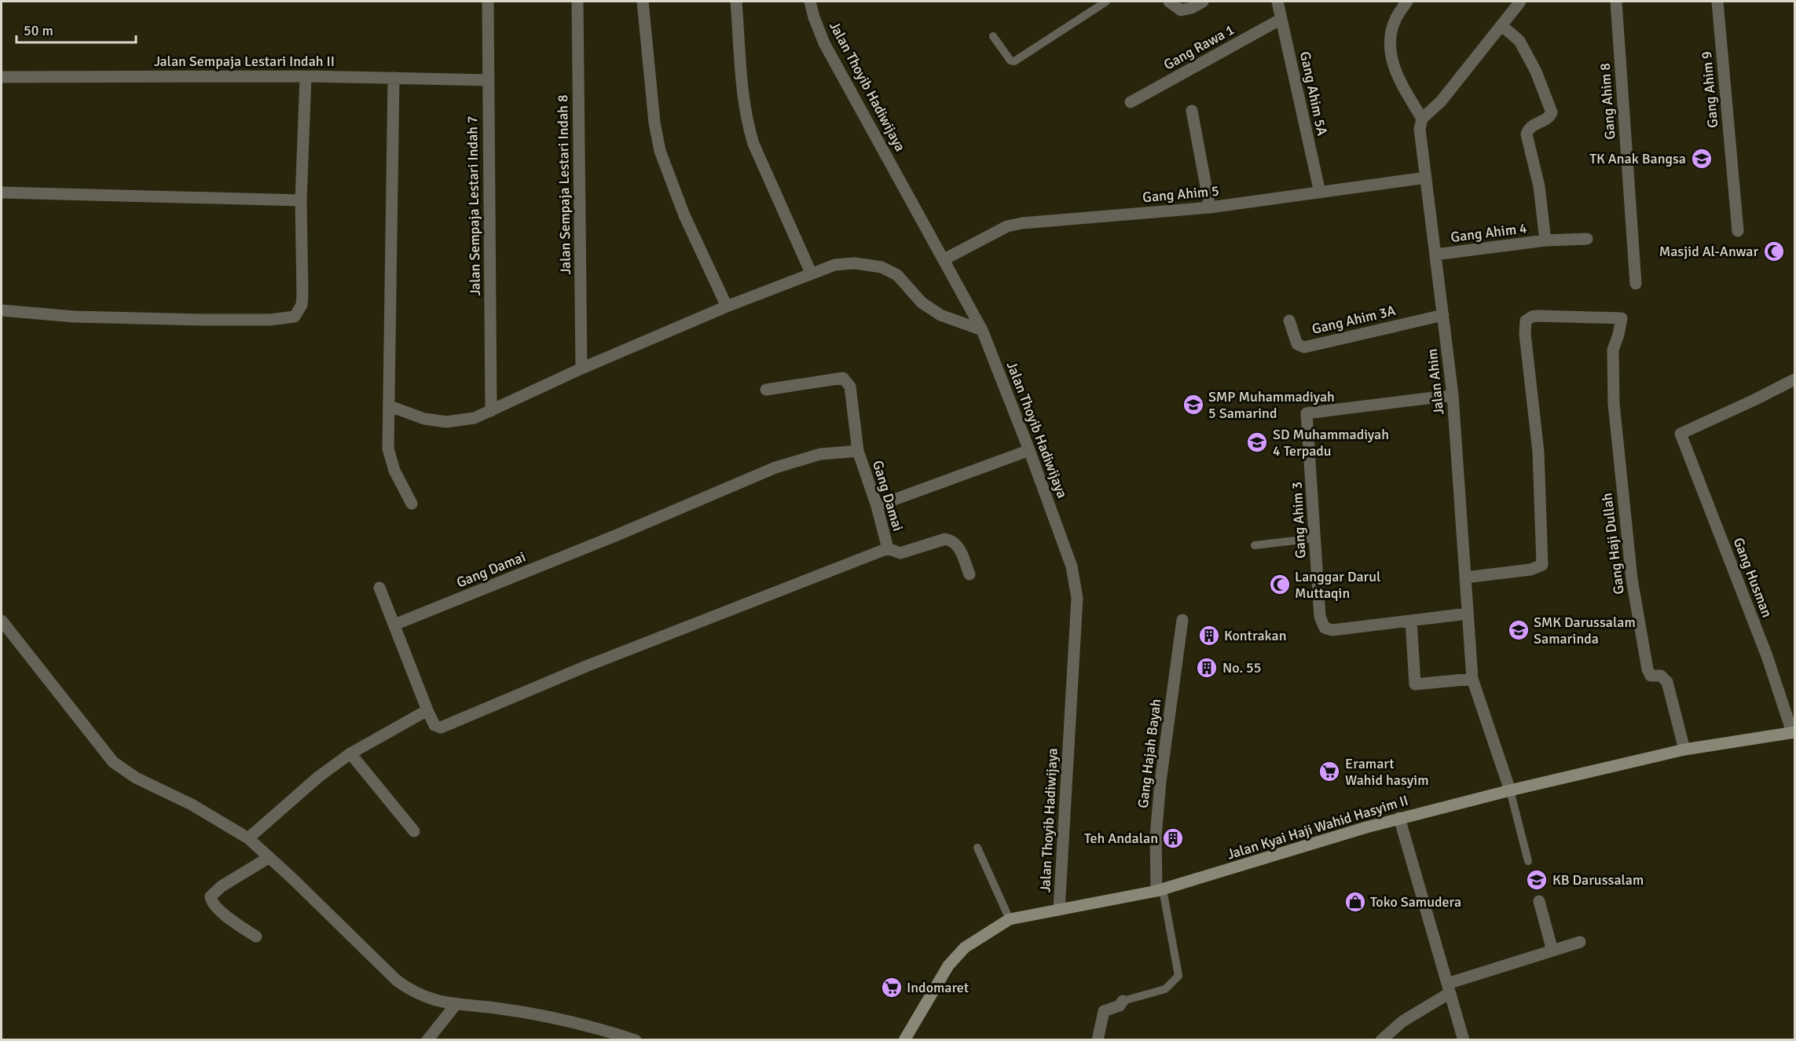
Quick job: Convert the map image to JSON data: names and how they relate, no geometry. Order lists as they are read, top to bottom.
{
  "streets": {
    "street": [
      "Gang Rawa 1",
      "Jalan Sempaja Lestari Indah II",
      "Jalan Thoyib Hadiwijaya",
      "Gang Ahim 9",
      "Gang Ahim 5A",
      "Gang Ahim 8",
      "Jalan Sempaja Lestari Indah 8",
      "Gang Ahim 5",
      "Jalan Sempaja Lestari Indah 7",
      "Gang Ahim 4",
      "Gang Ahim 3A",
      "Jalan Ahim",
      "Gang Damai",
      "Gang Ahim 3",
      "Gang Haji Dullah",
      "Gang Husman",
      "Gang Hajah Bayah",
      "Jalan Kyai Haji Wahid Hasyim II"
    ]
  },
  "crossings": [
    ["Gang Rawa 1", "Gang Ahim 5A"],
    ["Jalan Sempaja Lestari Indah II", "Jalan Sempaja Lestari Indah 7"],
    ["Jalan Thoyib Hadiwijaya", "Gang Ahim 5"],
    ["Jalan Thoyib Hadiwijaya", "Jalan Kyai Haji Wahid Hasyim II"],
    ["Gang Ahim 5A", "Gang Ahim 5"],
    ["Gang Ahim 5", "Jalan Ahim"],
    ["Gang Ahim 4", "Jalan Ahim"],
    ["Gang Ahim 3A", "Jalan Ahim"],
    ["Jalan Ahim", "Gang Ahim 3"],
    ["Jalan Ahim", "Gang Haji Dullah"],
    ["Jalan Ahim", "Jalan Kyai Haji Wahid Hasyim II"],
    ["Gang Haji Dullah", "Jalan Kyai Haji Wahid Hasyim II"],
    ["Gang Husman", "Jalan Kyai Haji Wahid Hasyim II"],
    ["Gang Hajah Bayah", "Jalan Kyai Haji Wahid Hasyim II"]
  ],
  "places": {
    "school or university": [
      "TK Anak Bangsa",
      "SMP Muhammadiyah 5 Samarind",
      "SD Muhammadiyah 4 Terpadu",
      "SMK Darussalam Samarinda",
      "KB Darussalam"
    ],
    "mosque": ["Masjid Al-Anwar", "Langgar Darul Muttaqin"],
    "building": ["Kontrakan", "No. 55", "Teh Andalan"],
    "supermarket": ["Eramart Wahid hasyim", "Indomaret"],
    "shop": ["Toko Samudera"]
  },
  "scale_bar": "50 m"
}
